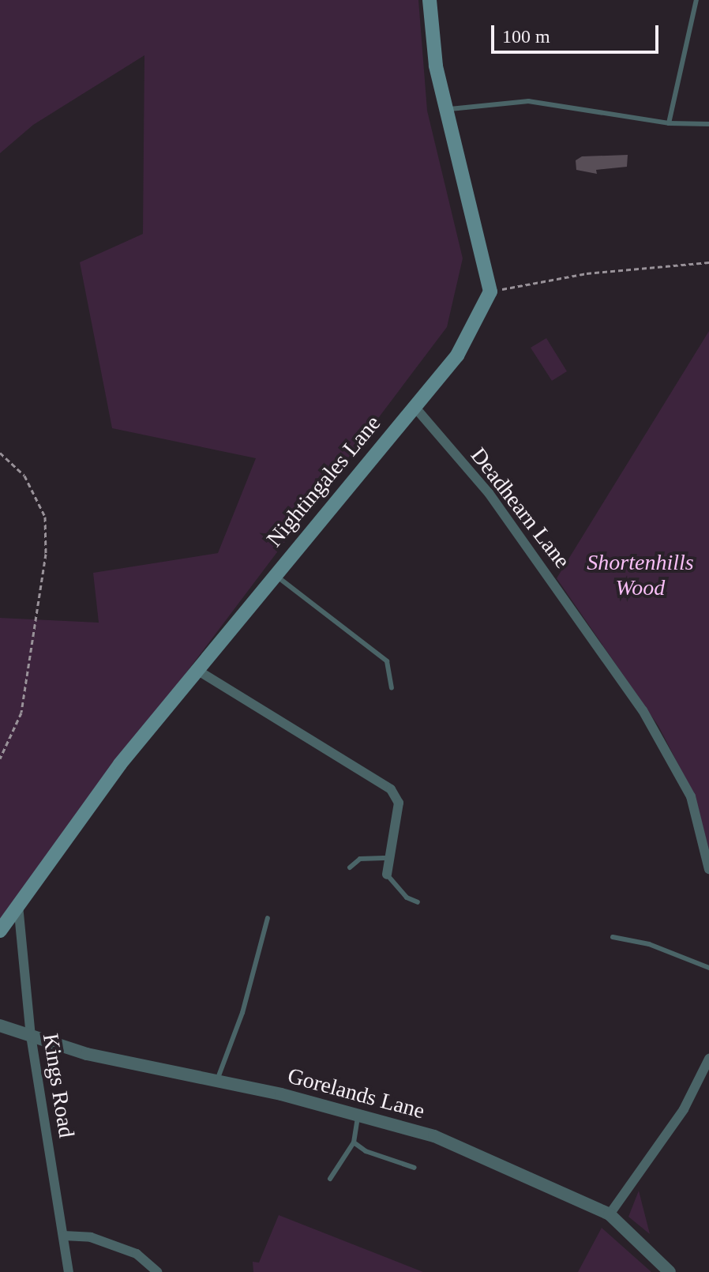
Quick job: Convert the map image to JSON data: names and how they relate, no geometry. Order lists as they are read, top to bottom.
{
  "streets": {
    "main road": ["Nightingales Lane"],
    "street": ["Deadhearn Lane", "Kings Road", "Gorelands Lane"]
  },
  "crossings": [
    ["Nightingales Lane", "Deadhearn Lane"],
    ["Nightingales Lane", "Kings Road"],
    ["Kings Road", "Gorelands Lane"]
  ],
  "parks": ["Shortenhills Wood"],
  "scale_bar": "100 m"
}
